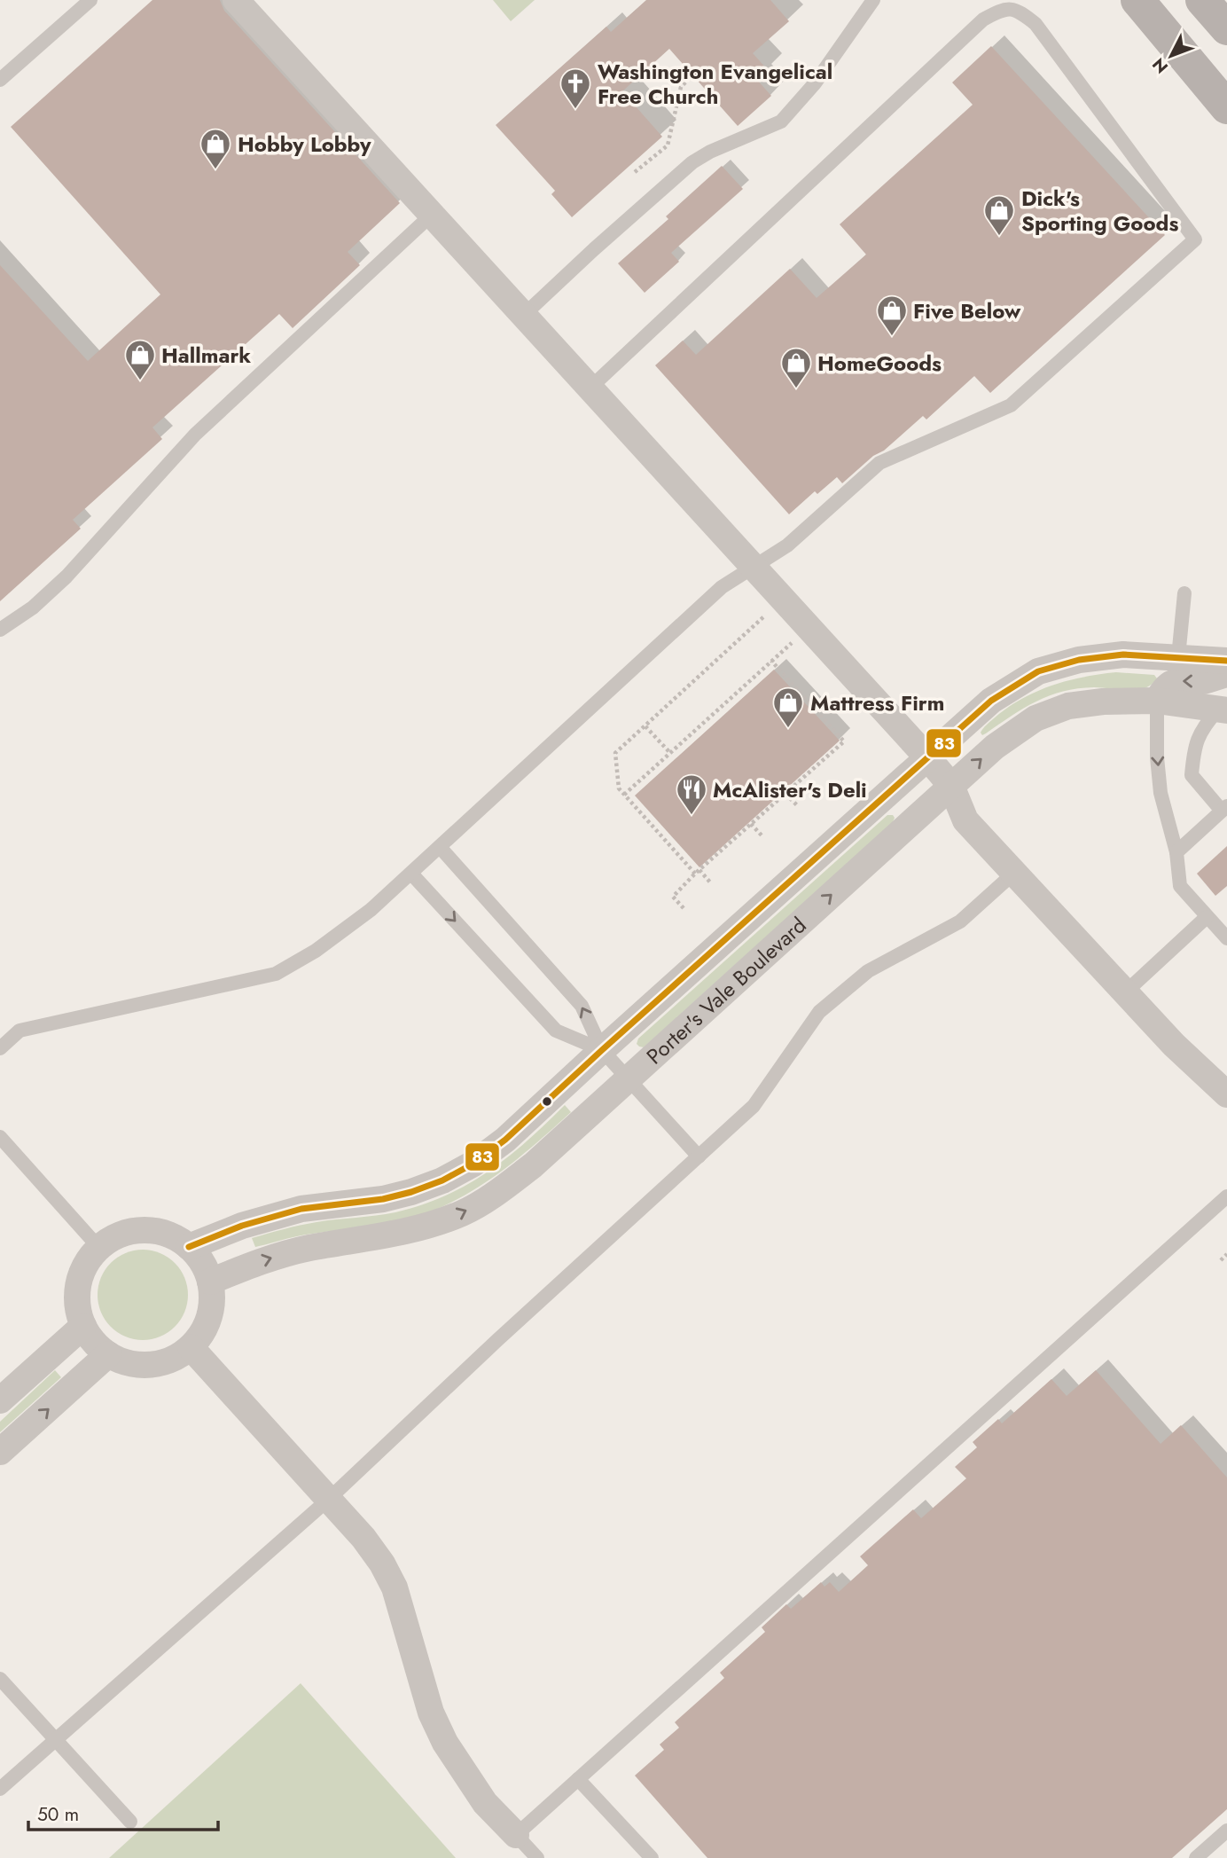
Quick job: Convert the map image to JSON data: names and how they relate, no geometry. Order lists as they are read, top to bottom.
{
  "streets": {
    "street": ["Porter's Vale Boulevard"]
  },
  "places": {
    "church": ["Washington Evangelical Free Church"],
    "shop": [
      "Hobby Lobby",
      "Dick's Sporting Goods",
      "Five Below",
      "Hallmark",
      "HomeGoods",
      "Mattress Firm"
    ],
    "restaurant": ["McAlister's Deli"]
  },
  "lines": ["transit line 83"],
  "scale_bar": "50 m",
  "north": "bottom left"
}
